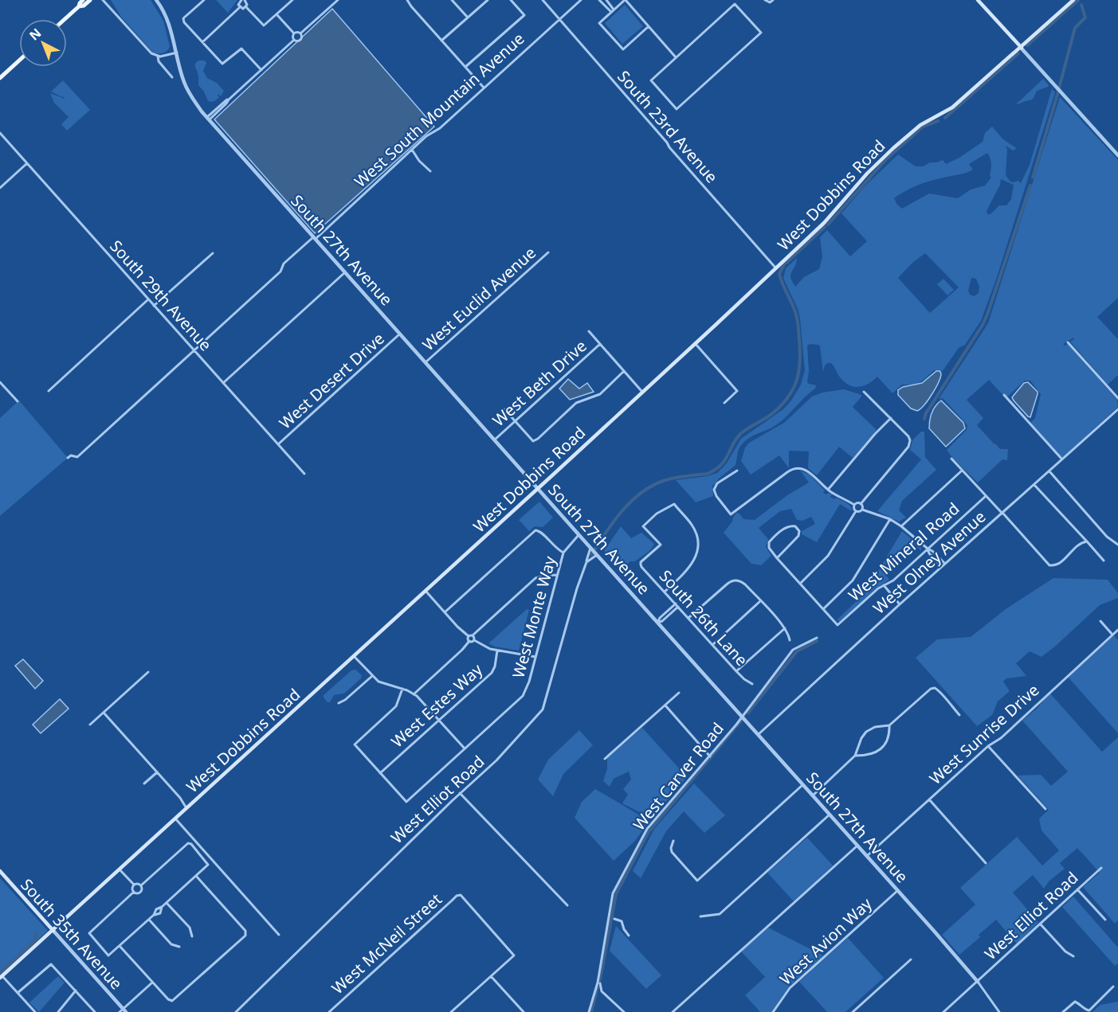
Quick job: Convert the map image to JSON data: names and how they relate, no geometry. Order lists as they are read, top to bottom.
{
  "streets": {
    "main road": ["West Dobbins Road", "South 35th Avenue"],
    "street": [
      "West South Mountain Avenue",
      "South 23rd Avenue",
      "South 27th Avenue",
      "South 29th Avenue",
      "West Euclid Avenue",
      "West Desert Drive",
      "West Beth Drive",
      "West Mineral Road",
      "West Olney Avenue",
      "West Monte Way",
      "South 26th Lane",
      "West Estes Way",
      "West Sunrise Drive",
      "West Carver Road",
      "West Elliot Road",
      "West Avion Way",
      "West McNeil Street"
    ]
  },
  "crossings": [
    ["West South Mountain Avenue", "South 23rd Avenue"],
    ["West South Mountain Avenue", "South 27th Avenue"],
    ["West South Mountain Avenue", "South 29th Avenue"],
    ["South 23rd Avenue", "West Dobbins Road"],
    ["West Dobbins Road", "South 27th Avenue"],
    ["West Dobbins Road", "South 35th Avenue"],
    ["South 27th Avenue", "West Euclid Avenue"],
    ["South 27th Avenue", "West Desert Drive"],
    ["South 27th Avenue", "West Beth Drive"],
    ["South 27th Avenue", "West Olney Avenue"],
    ["South 27th Avenue", "West Monte Way"],
    ["South 27th Avenue", "West Sunrise Drive"],
    ["South 27th Avenue", "West Carver Road"],
    ["South 27th Avenue", "West Elliot Road"],
    ["South 27th Avenue", "West Avion Way"],
    ["South 29th Avenue", "West Desert Drive"],
    ["West Monte Way", "West Estes Way"]
  ],
  "north": "top left"
}
